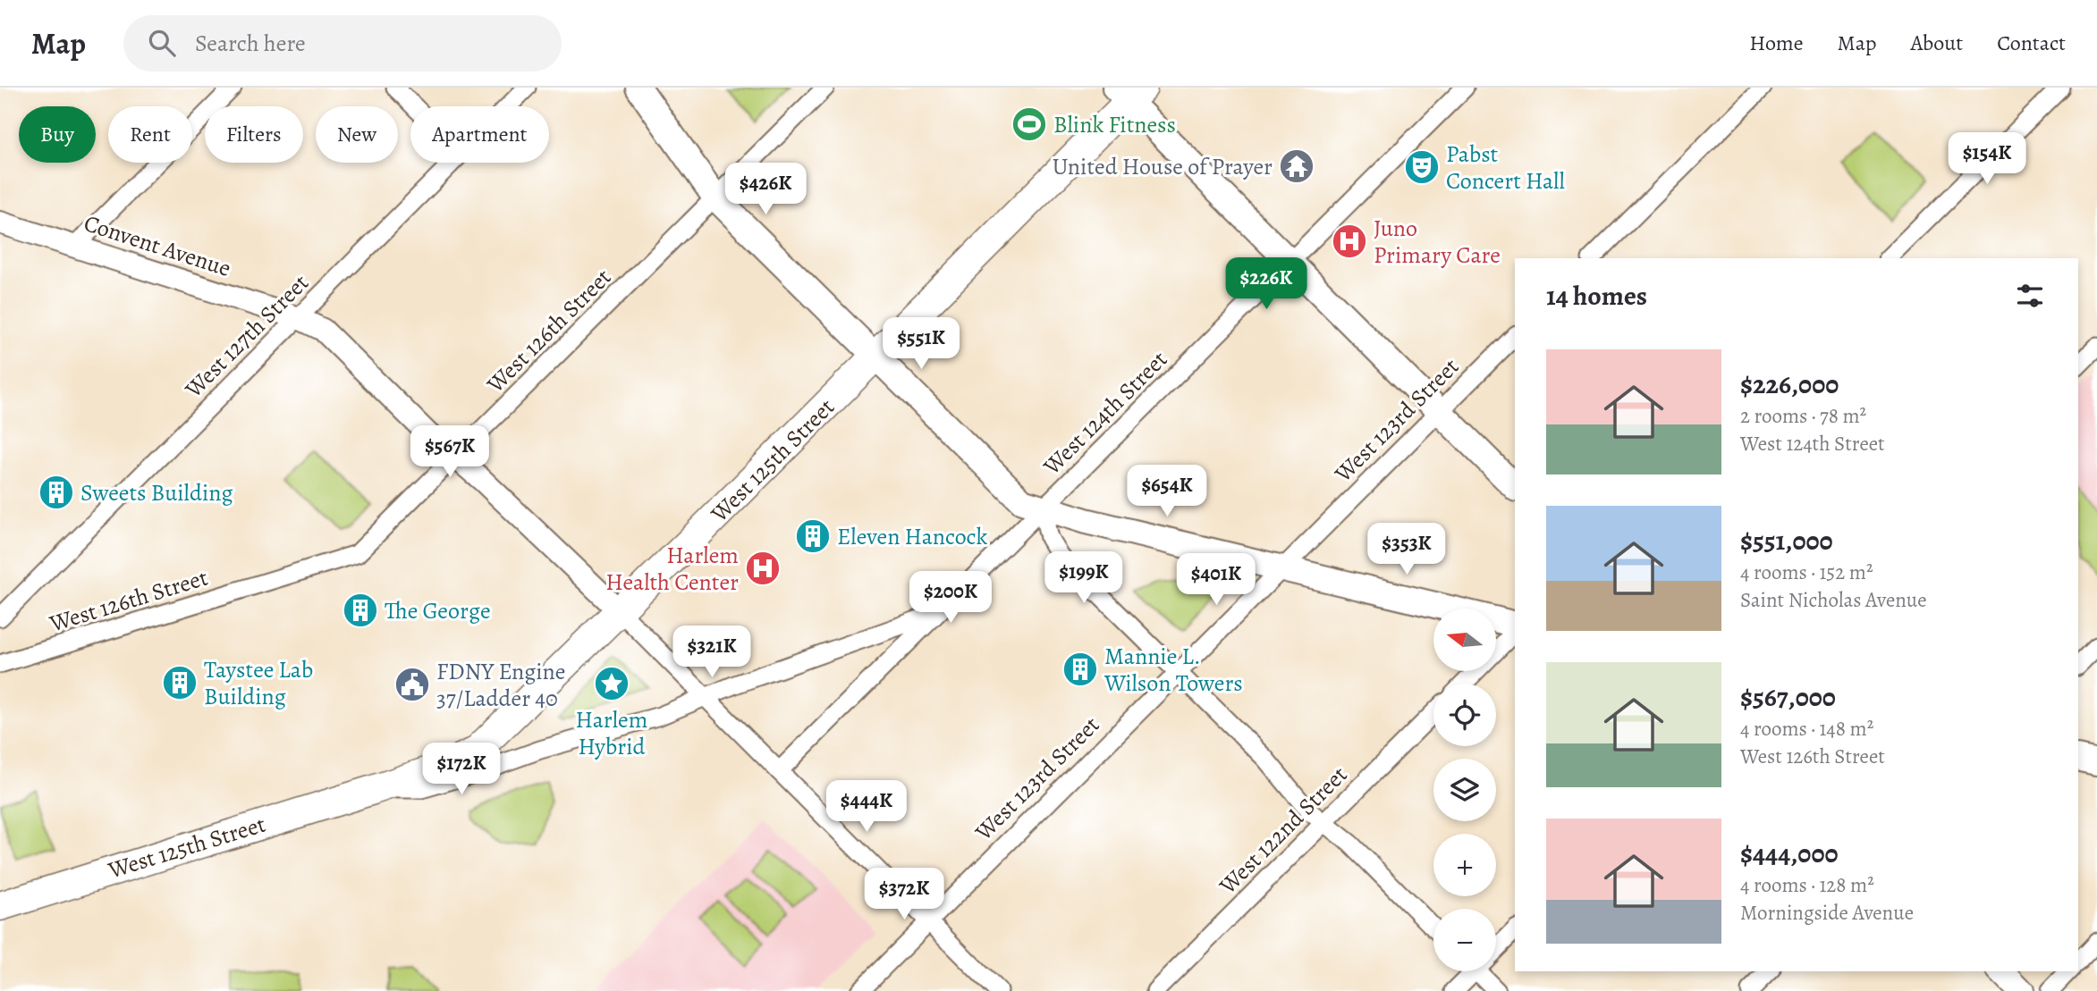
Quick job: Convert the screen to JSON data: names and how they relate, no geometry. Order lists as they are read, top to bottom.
{
  "streets": {
    "main road": ["West 125th Street"],
    "street": [
      "Convent Avenue",
      "West 126th Street",
      "West 127th Street",
      "West 124th Street",
      "West 123rd Street",
      "West 122nd Street"
    ]
  },
  "crossings": [
    ["Convent Avenue", "West 126th Street"],
    ["Convent Avenue", "West 127th Street"],
    ["Convent Avenue", "West 125th Street"],
    ["West 124th Street", "West 125th Street"]
  ],
  "places": {
    "sports": ["Blink Fitness"],
    "temple": ["United House of Prayer"],
    "theatre": ["Pabst Concert Hall"],
    "hospital": ["Juno Primary Care", "Harlem Health Center"],
    "building": [
      "Sweets Building",
      "Eleven Hancock",
      "The George",
      "Mannie L. Wilson Towers",
      "Taystee Lab Building"
    ],
    "place": ["Harlem Hybrid"],
    "public building": ["FDNY Engine 37/Ladder 40"]
  },
  "north": "left",
  "page": {
    "header": "Map",
    "search": "Search here",
    "nav": [
      "Home",
      "Map",
      "About",
      "Contact"
    ],
    "chip": [
      "Buy",
      "Rent",
      "Filters",
      "New",
      "Apartment"
    ],
    "price": [
      "$154K",
      "$426K",
      "$226K",
      "$551K",
      "$567K",
      "$654K",
      "$353K",
      "$199K",
      "$401K",
      "$200K",
      "$321K",
      "$172K",
      "$444K",
      "$372K"
    ],
    "heading": "14 homes",
    "list": [
      {
        "name": "$226,000",
        "note": "2 rooms · 78 m² · West 124th Street"
      },
      {
        "name": "$551,000",
        "note": "4 rooms · 152 m² · Saint Nicholas Avenue"
      },
      {
        "name": "$567,000",
        "note": "4 rooms · 148 m² · West 126th Street"
      },
      {
        "name": "$444,000",
        "note": "4 rooms · 128 m² · Morningside Avenue"
      }
    ],
    "map_buttons": ["+", "−"]
  }
}
